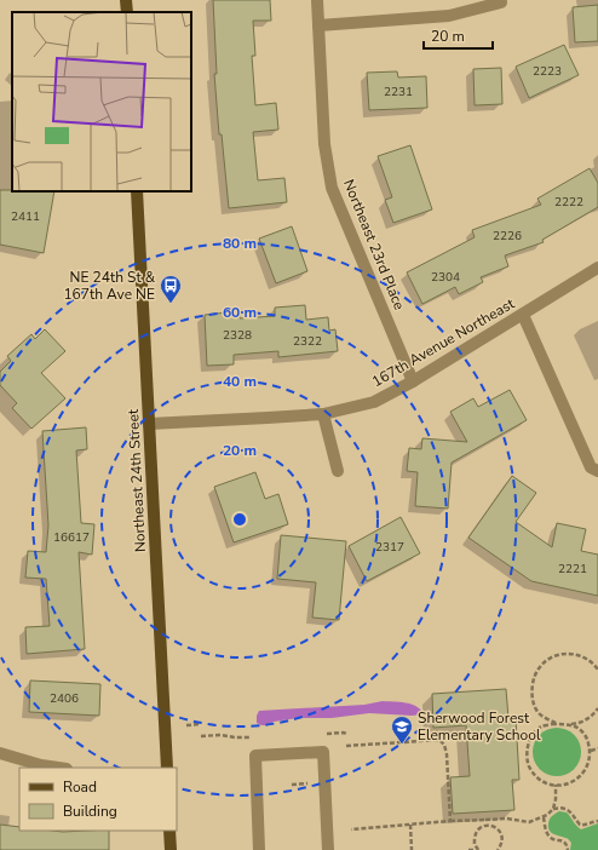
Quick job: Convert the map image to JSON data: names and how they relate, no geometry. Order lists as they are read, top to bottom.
{
  "streets": {
    "main road": ["Northeast 24th Street"],
    "street": ["Northeast 23rd Place", "167th Avenue Northeast"]
  },
  "crossings": [
    ["Northeast 23rd Place", "167th Avenue Northeast"],
    ["167th Avenue Northeast", "Northeast 24th Street"]
  ],
  "places": {
    "bus stop": ["NE 24th St & 167th Ave NE"],
    "school or university": ["Sherwood Forest Elementary School"]
  },
  "house_numbers": [
    "2223",
    "2231",
    "2222",
    "2411",
    "2226",
    "2304",
    "2328",
    "2322",
    "16617",
    "2317",
    "2221",
    "2406"
  ],
  "legend": ["Road", "Building"],
  "scale_bar": "20 m",
  "rings": [
    "80 m",
    "60 m",
    "40 m",
    "20 m"
  ]
}
